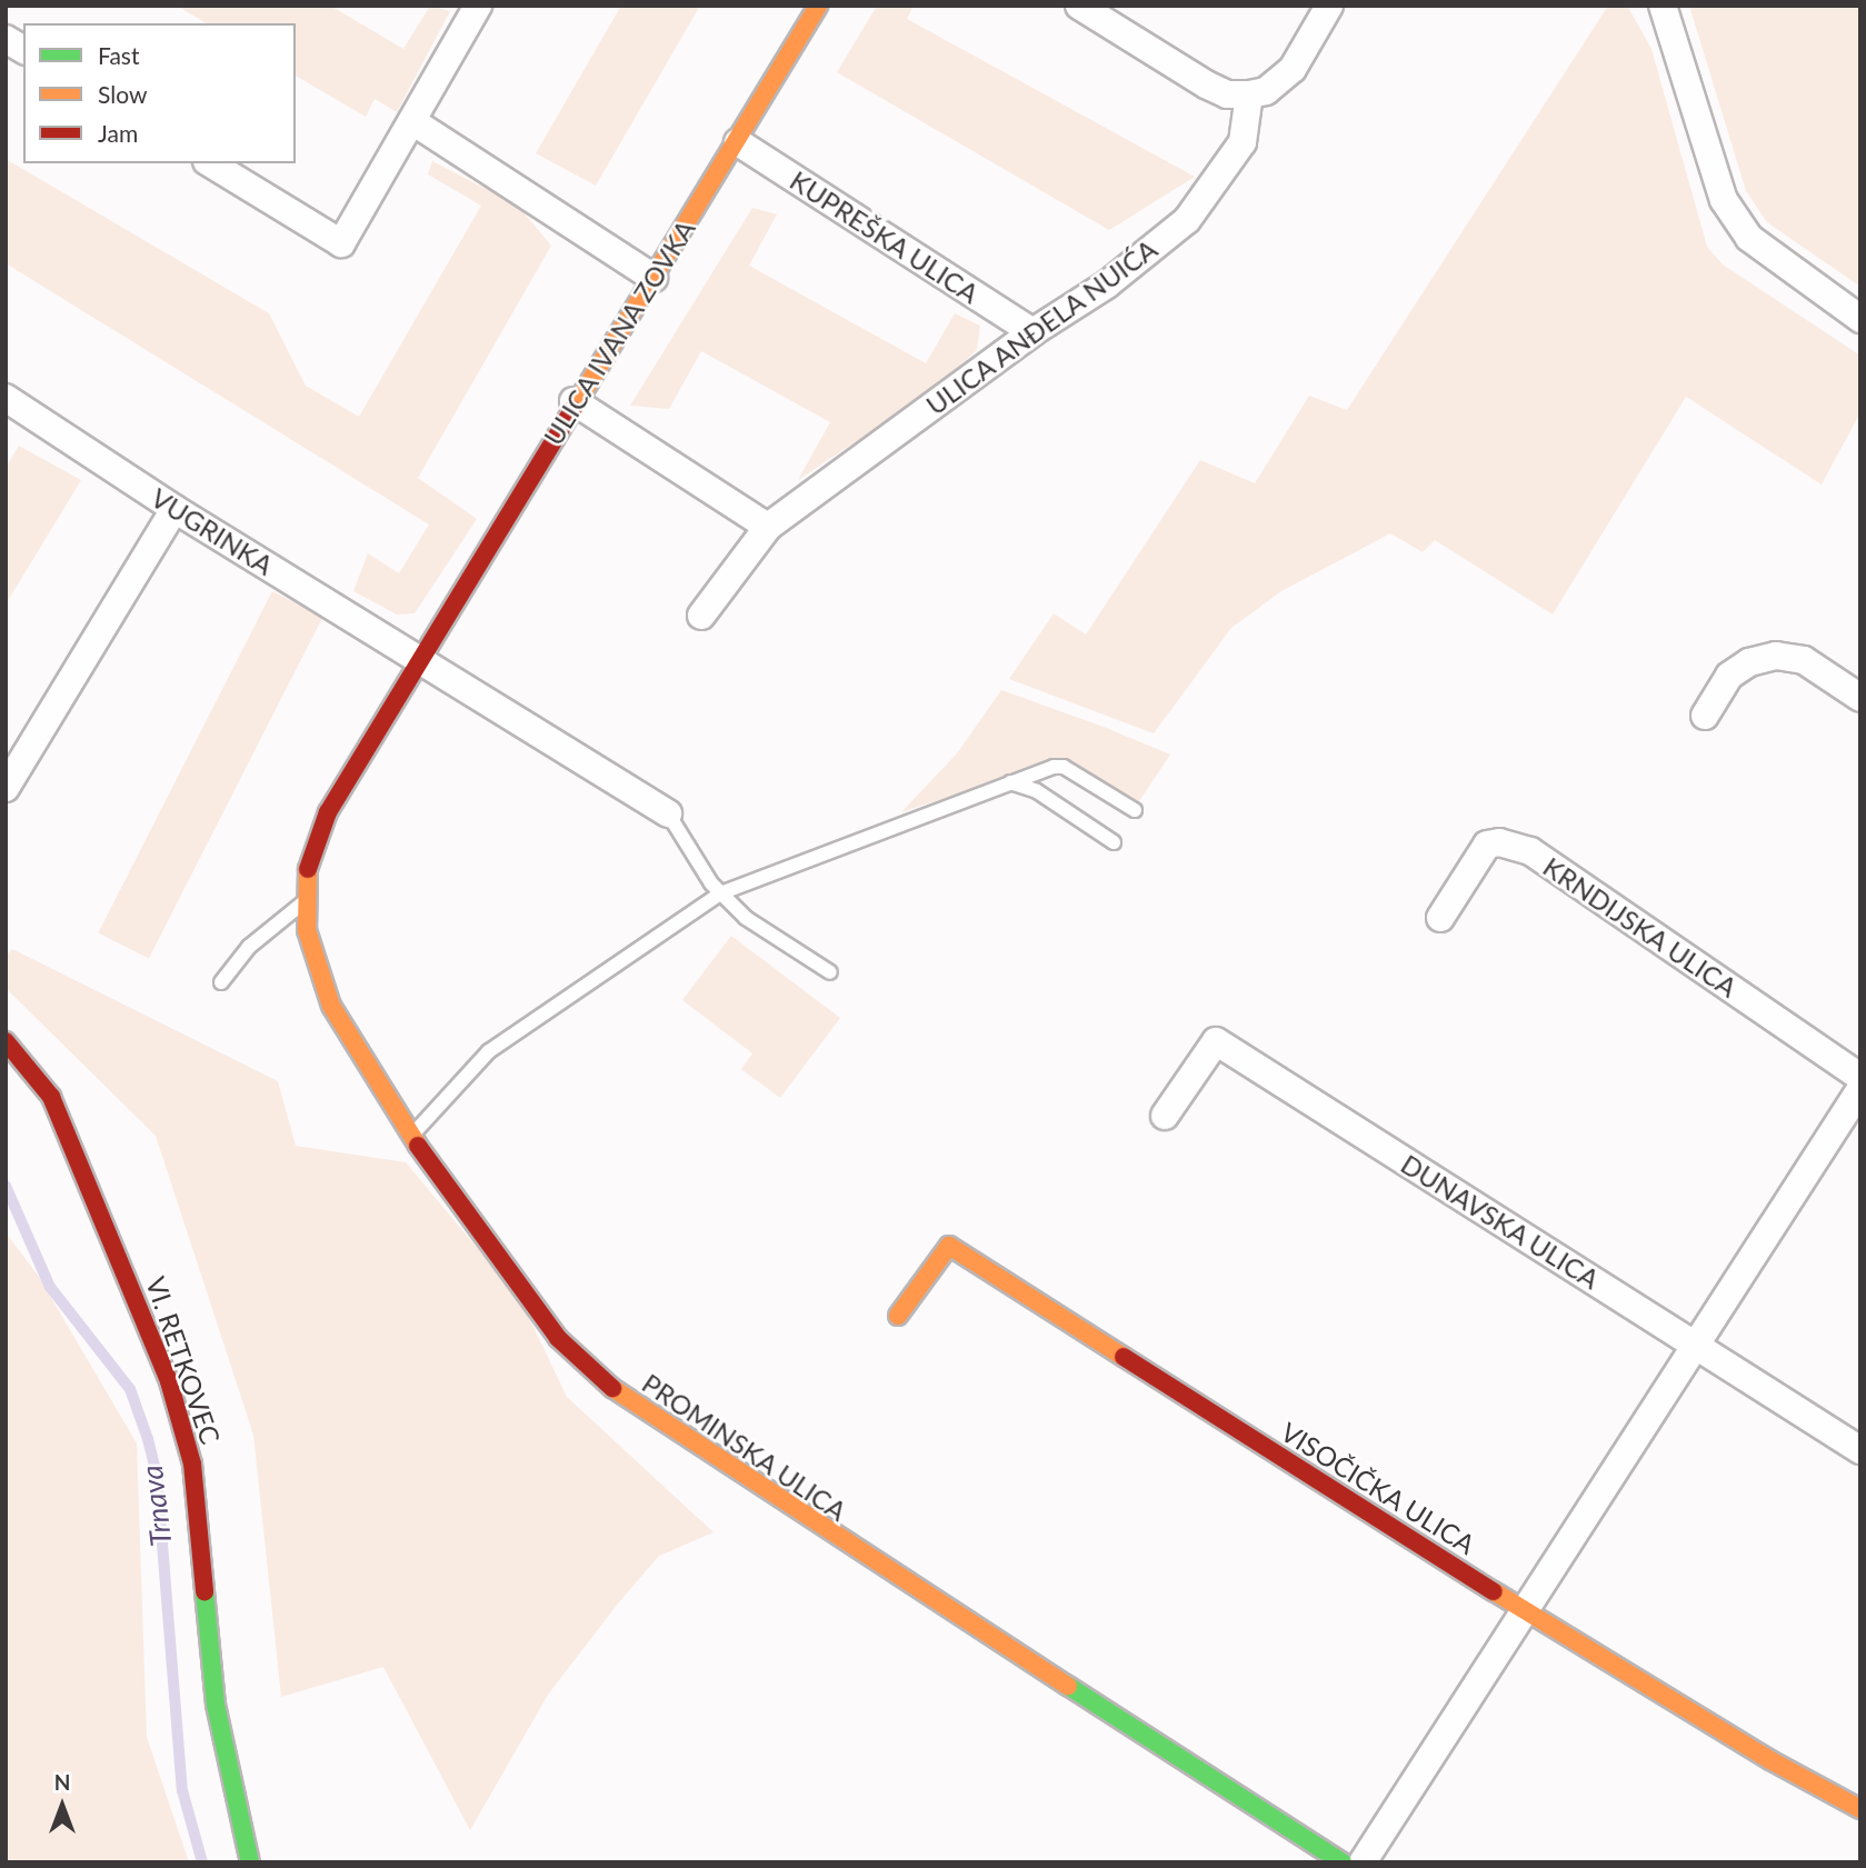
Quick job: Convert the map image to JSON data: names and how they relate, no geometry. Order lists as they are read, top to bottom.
{
  "streets": {
    "street": [
      "KUPREŠKA ULICA",
      "ULICA ANĐELA NUIĆA",
      "ULICA IVANA ZOVKA",
      "VUGRINKA",
      "KRNDIJSKA ULICA",
      "DUNAVSKA ULICA",
      "VI. RETKOVEC",
      "PROMINSKA ULICA",
      "VISOČIČKA ULICA"
    ]
  },
  "crossings": [
    ["KUPREŠKA ULICA", "ULICA ANĐELA NUIĆA"],
    ["KUPREŠKA ULICA", "ULICA IVANA ZOVKA"],
    ["ULICA IVANA ZOVKA", "VUGRINKA"],
    ["ULICA IVANA ZOVKA", "PROMINSKA ULICA"]
  ],
  "water": ["Trnava"],
  "legend": ["Fast", "Slow", "Jam"],
  "north": "top"
}
